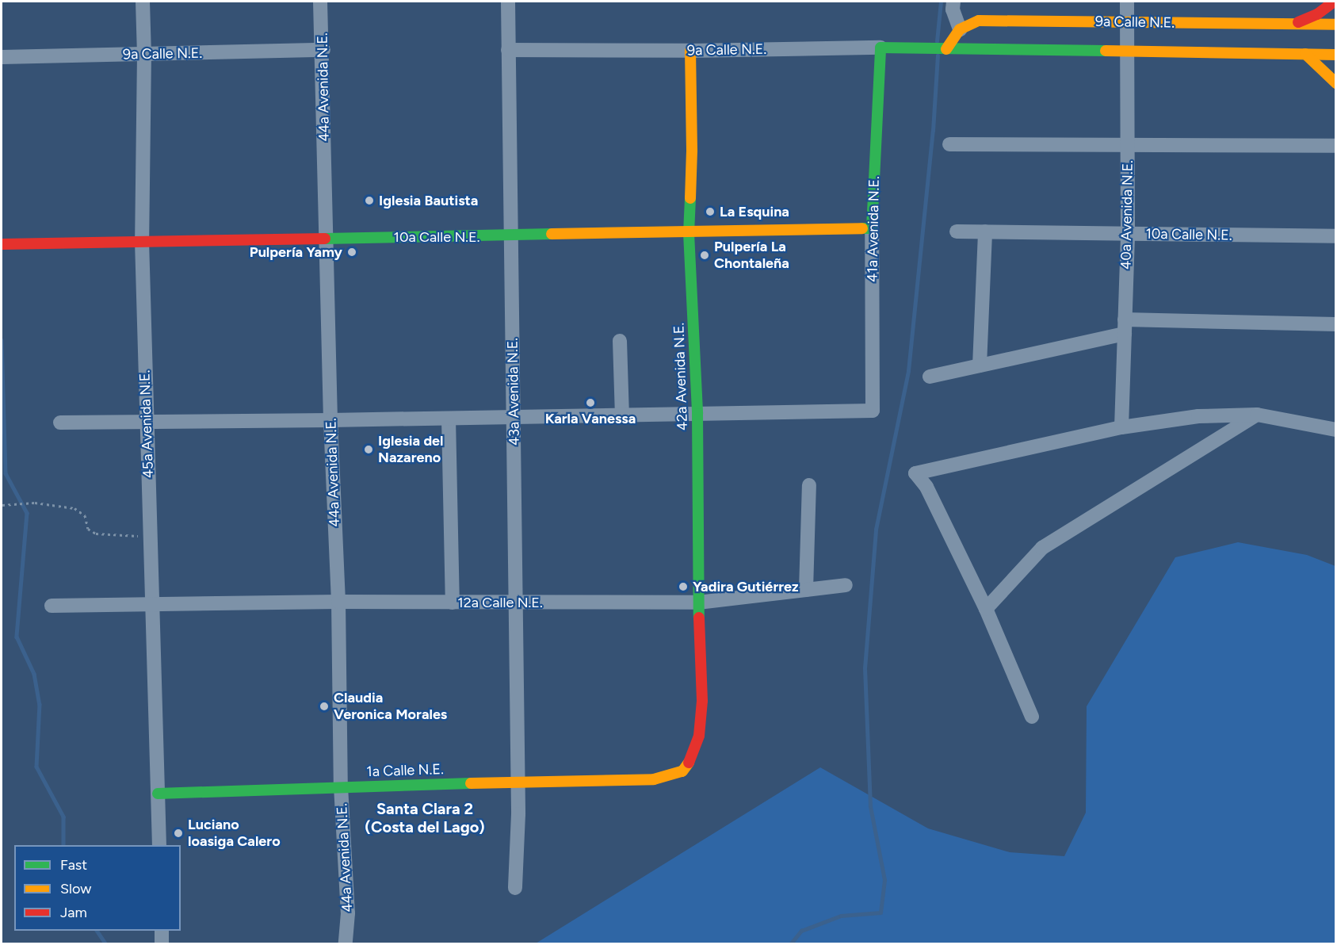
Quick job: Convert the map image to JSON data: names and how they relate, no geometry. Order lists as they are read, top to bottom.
{
  "streets": {
    "street": [
      "9a Calle N.E.",
      "44a Avenida N.E.",
      "40a Avenida N.E.",
      "41a Avenida N.E.",
      "10a Calle N.E.",
      "42a Avenida N.E.",
      "43a Avenida N.E.",
      "45a Avenida N.E.",
      "12a Calle N.E.",
      "1a Calle N.E."
    ]
  },
  "crossings": [
    ["9a Calle N.E.", "44a Avenida N.E."],
    ["9a Calle N.E.", "40a Avenida N.E."],
    ["9a Calle N.E.", "41a Avenida N.E."],
    ["9a Calle N.E.", "42a Avenida N.E."],
    ["9a Calle N.E.", "43a Avenida N.E."],
    ["9a Calle N.E.", "45a Avenida N.E."],
    ["44a Avenida N.E.", "10a Calle N.E."],
    ["44a Avenida N.E.", "12a Calle N.E."],
    ["44a Avenida N.E.", "1a Calle N.E."],
    ["40a Avenida N.E.", "10a Calle N.E."],
    ["41a Avenida N.E.", "10a Calle N.E."],
    ["41a Avenida N.E.", "42a Avenida N.E."],
    ["10a Calle N.E.", "42a Avenida N.E."],
    ["10a Calle N.E.", "43a Avenida N.E."],
    ["10a Calle N.E.", "45a Avenida N.E."],
    ["42a Avenida N.E.", "12a Calle N.E."],
    ["42a Avenida N.E.", "1a Calle N.E."],
    ["43a Avenida N.E.", "12a Calle N.E."],
    ["43a Avenida N.E.", "1a Calle N.E."],
    ["45a Avenida N.E.", "12a Calle N.E."],
    ["45a Avenida N.E.", "1a Calle N.E."]
  ],
  "districts": ["Santa Clara 2 (Costa del Lago)"],
  "places": [
    "Iglesia Bautista",
    "La Esquina",
    "Pulpería Yamy",
    "Pulpería La Chontaleña",
    "Karla Vanessa",
    "Iglesia del Nazareno",
    "Yadira Gutiérrez",
    "Claudia Veronica Morales",
    "Luciano loasiga Calero"
  ],
  "legend": ["Fast", "Slow", "Jam"]
}
